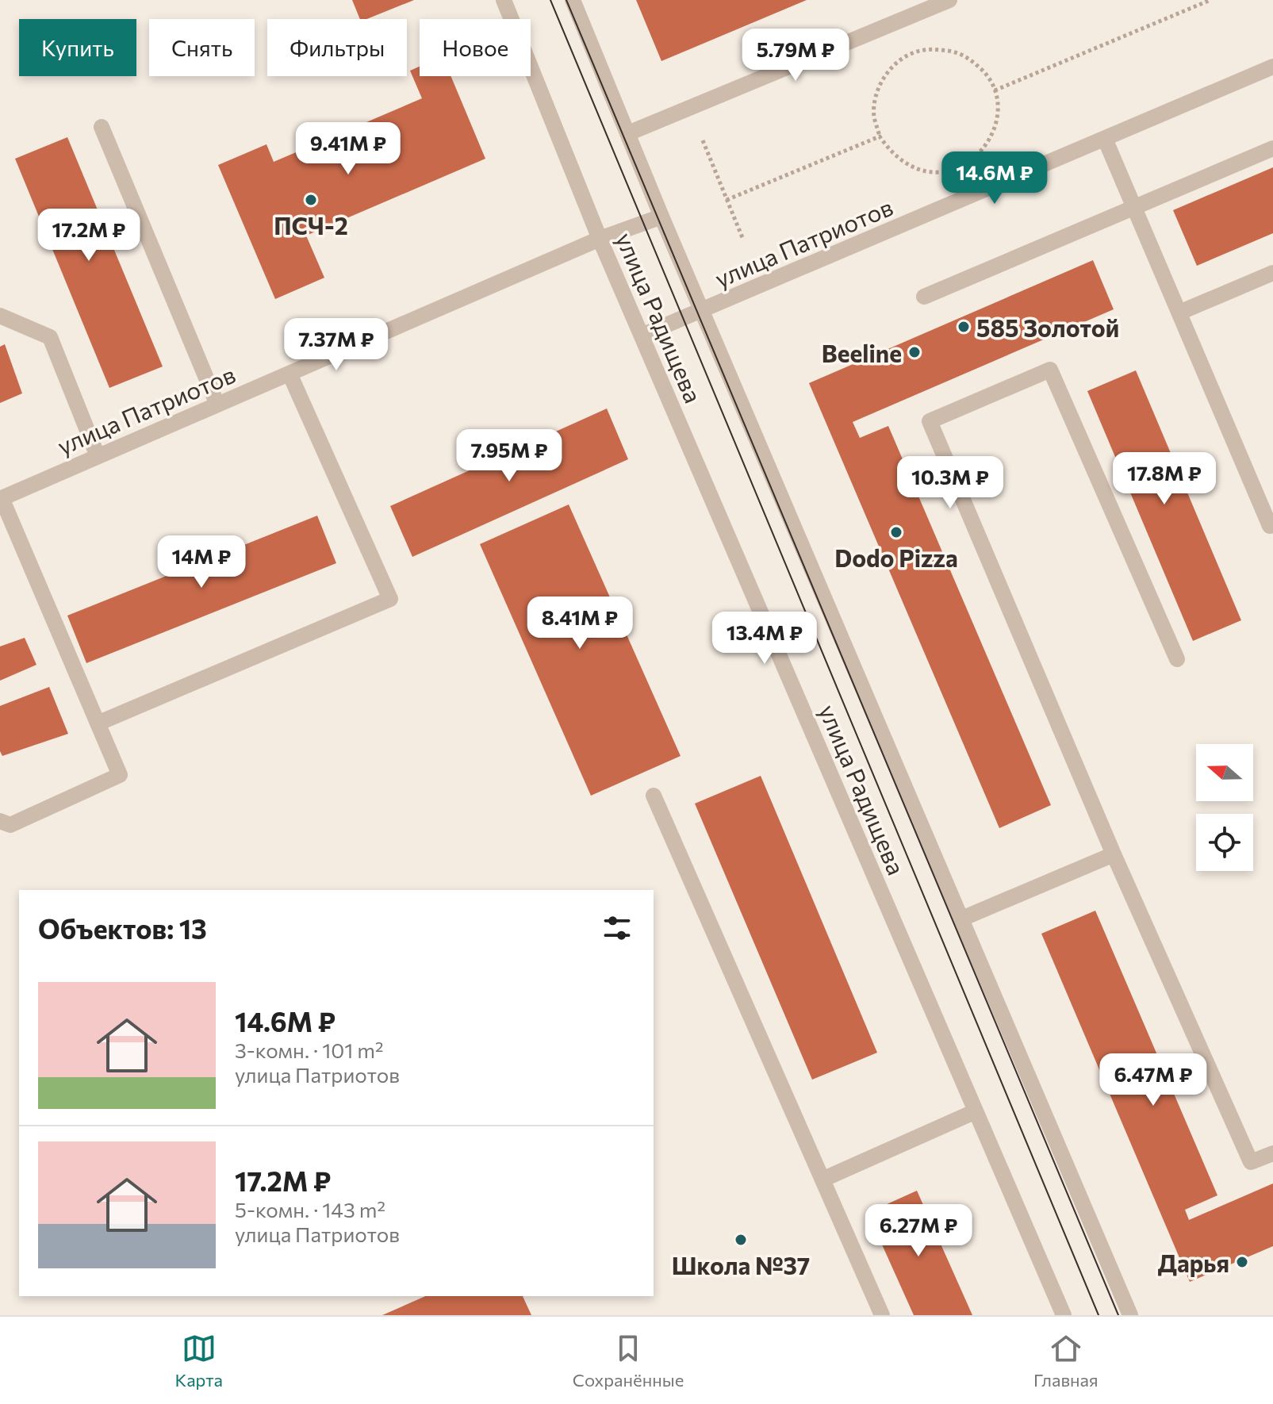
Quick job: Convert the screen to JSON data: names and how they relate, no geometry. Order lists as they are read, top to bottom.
{
  "streets": {
    "street": ["улица Патриотов", "улица Радищева"]
  },
  "crossings": [
    ["улица Патриотов", "улица Радищева"]
  ],
  "places": [
    "ПСЧ-2",
    "585 Золотой",
    "Beeline",
    "Dodo Pizza",
    "Школа №37",
    "Дарья"
  ],
  "north": "left",
  "page": {
    "chip": [
      "Купить",
      "Снять",
      "Фильтры",
      "Новое"
    ],
    "price": [
      "5.79M ₽",
      "9.41M ₽",
      "14.6M ₽",
      "17.2M ₽",
      "7.37M ₽",
      "7.95M ₽",
      "17.8M ₽",
      "10.3M ₽",
      "14M ₽",
      "8.41M ₽",
      "13.4M ₽",
      "6.47M ₽",
      "6.27M ₽"
    ],
    "heading": "Объектов: 13",
    "list": [
      {
        "name": "14.6M ₽",
        "note": "3-комн. · 101 m² · улица Патриотов"
      },
      {
        "name": "17.2M ₽",
        "note": "5-комн. · 143 m² · улица Патриотов"
      }
    ],
    "tabs": ["Карта", "Сохранённые", "Главная"]
  }
}
